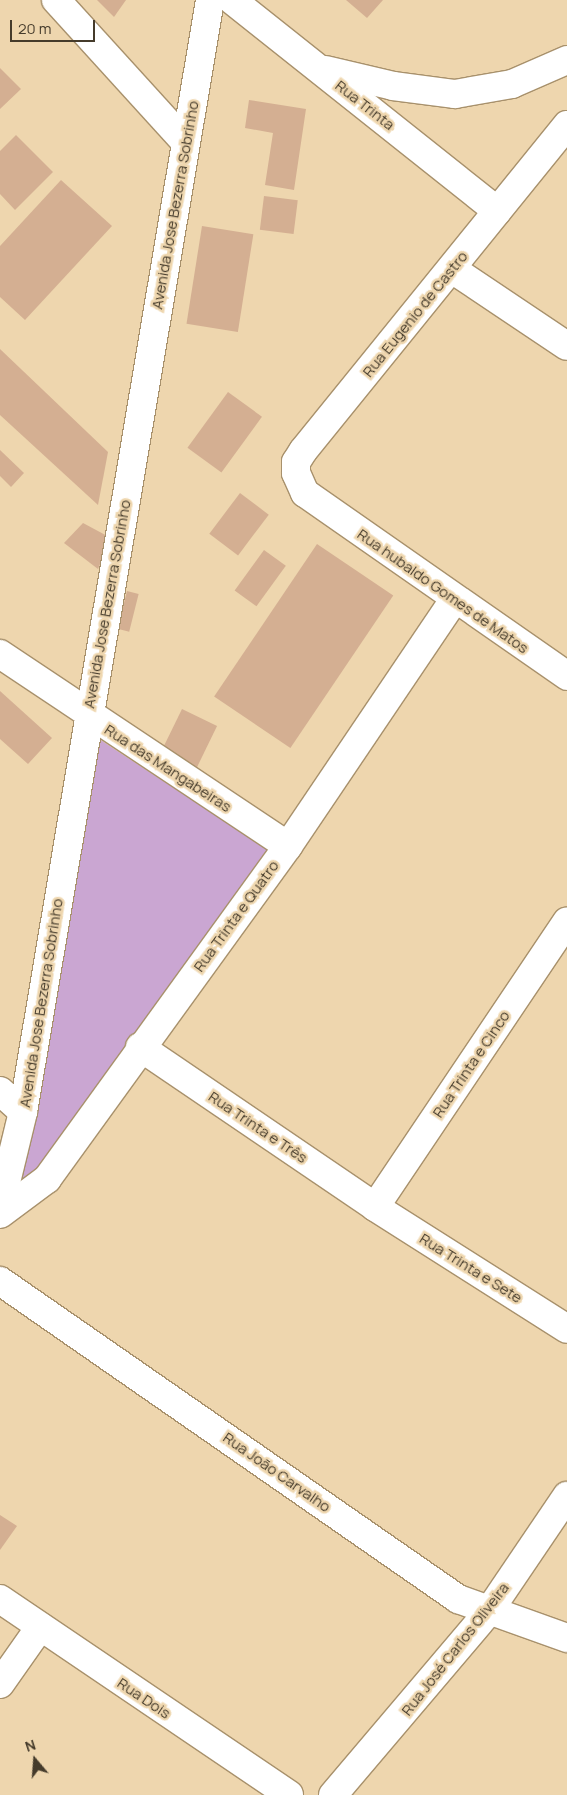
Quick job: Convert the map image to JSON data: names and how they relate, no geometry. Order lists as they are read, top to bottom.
{
  "streets": {
    "street": [
      "Rua Trinta",
      "Avenida Jose Bezerra Sobrinho",
      "Rua Eugenio de Castro",
      "Rua hubaldo Gomes de Matos",
      "Rua das Mangabeiras",
      "Rua Trinta e Quatro",
      "Rua Trinta e Cinco",
      "Rua Trinta e Três",
      "Rua Trinta e Sete",
      "Rua João Carvalho",
      "Rua José Carlos Oliveira",
      "Rua Dois"
    ]
  },
  "crossings": [
    ["Rua Trinta", "Rua Eugenio de Castro"],
    ["Avenida Jose Bezerra Sobrinho", "Rua das Mangabeiras"],
    ["Rua Eugenio de Castro", "Rua hubaldo Gomes de Matos"],
    ["Rua hubaldo Gomes de Matos", "Rua Trinta e Quatro"],
    ["Rua das Mangabeiras", "Rua Trinta e Quatro"],
    ["Rua Trinta e Quatro", "Rua Trinta e Três"],
    ["Rua Trinta e Cinco", "Rua Trinta e Três"],
    ["Rua Trinta e Cinco", "Rua Trinta e Sete"],
    ["Rua Trinta e Três", "Rua Trinta e Sete"],
    ["Rua João Carvalho", "Rua José Carlos Oliveira"]
  ],
  "scale_bar": "20 m",
  "north": "top"
}
